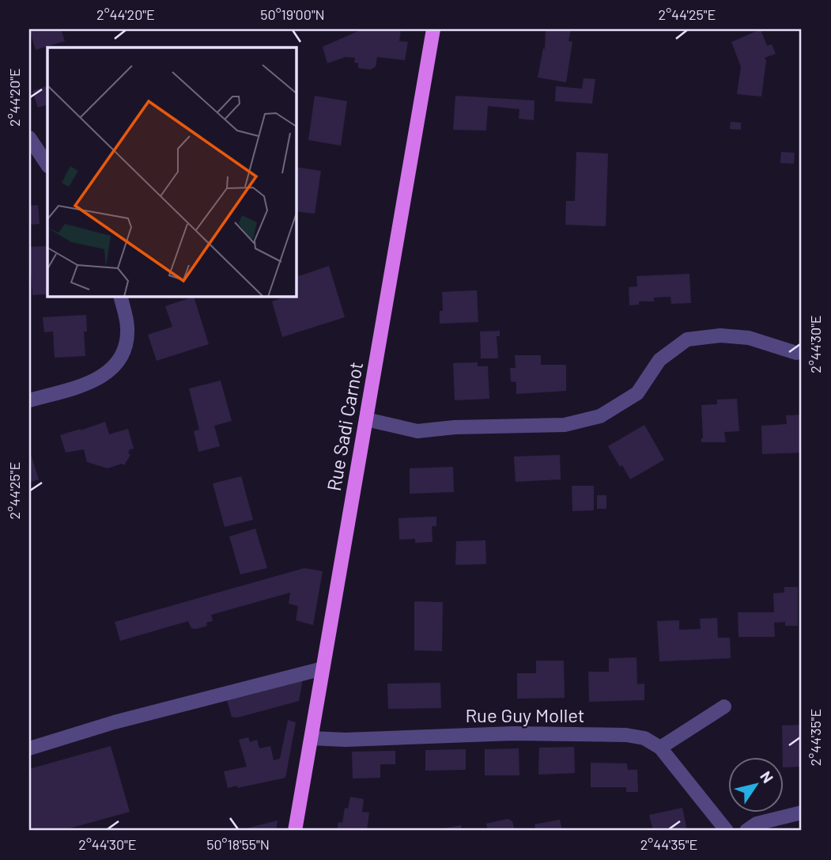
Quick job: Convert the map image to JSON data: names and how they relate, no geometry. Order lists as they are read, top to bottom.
{
  "streets": {
    "main road": ["Rue Sadi Carnot"],
    "street": ["Rue Guy Mollet"]
  },
  "crossings": [
    ["Rue Sadi Carnot", "Rue Guy Mollet"]
  ],
  "north": "top right",
  "coordinates": [
    "2°44'20\"E",
    "50°19'00\"N",
    "2°44'25\"E",
    "2°44'30\"E",
    "2°44'35\"E",
    "50°18'55\"N"
  ]
}
